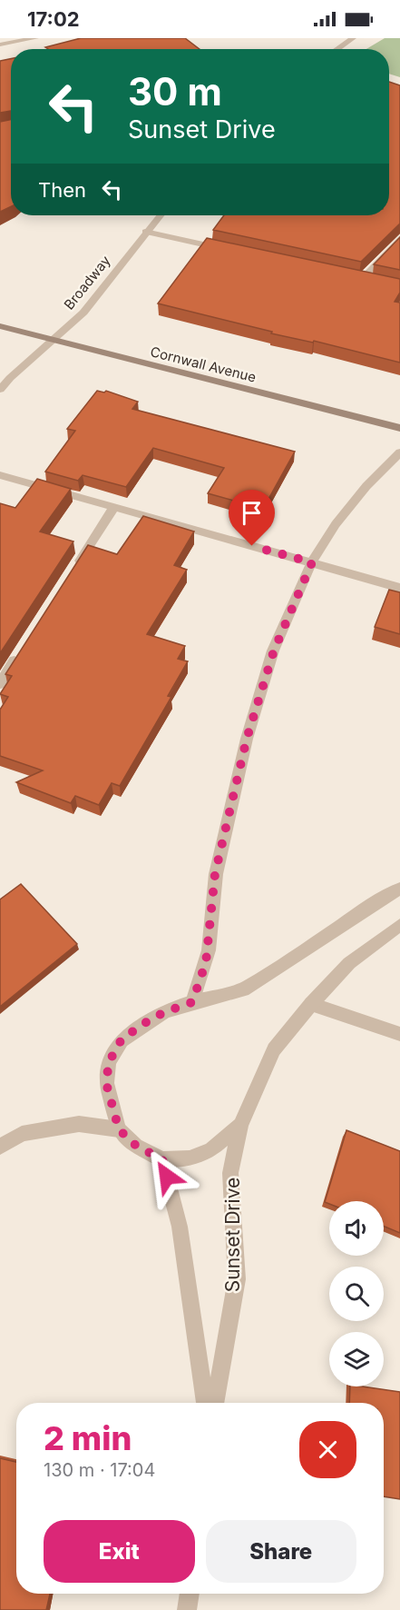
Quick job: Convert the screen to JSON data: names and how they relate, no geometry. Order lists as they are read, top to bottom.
{
  "streets": {
    "main road": ["Cornwall Avenue"],
    "street": ["Broadway", "Sunset Drive"]
  },
  "crossings": [
    ["Broadway", "Cornwall Avenue"]
  ],
  "page": {
    "status": "17:02",
    "turn": ["30 m", "Sunset Drive"],
    "then": "Then",
    "heading": ["2 min", "130 m · 17:04"],
    "buttons": ["Exit", "Share"]
  }
}
